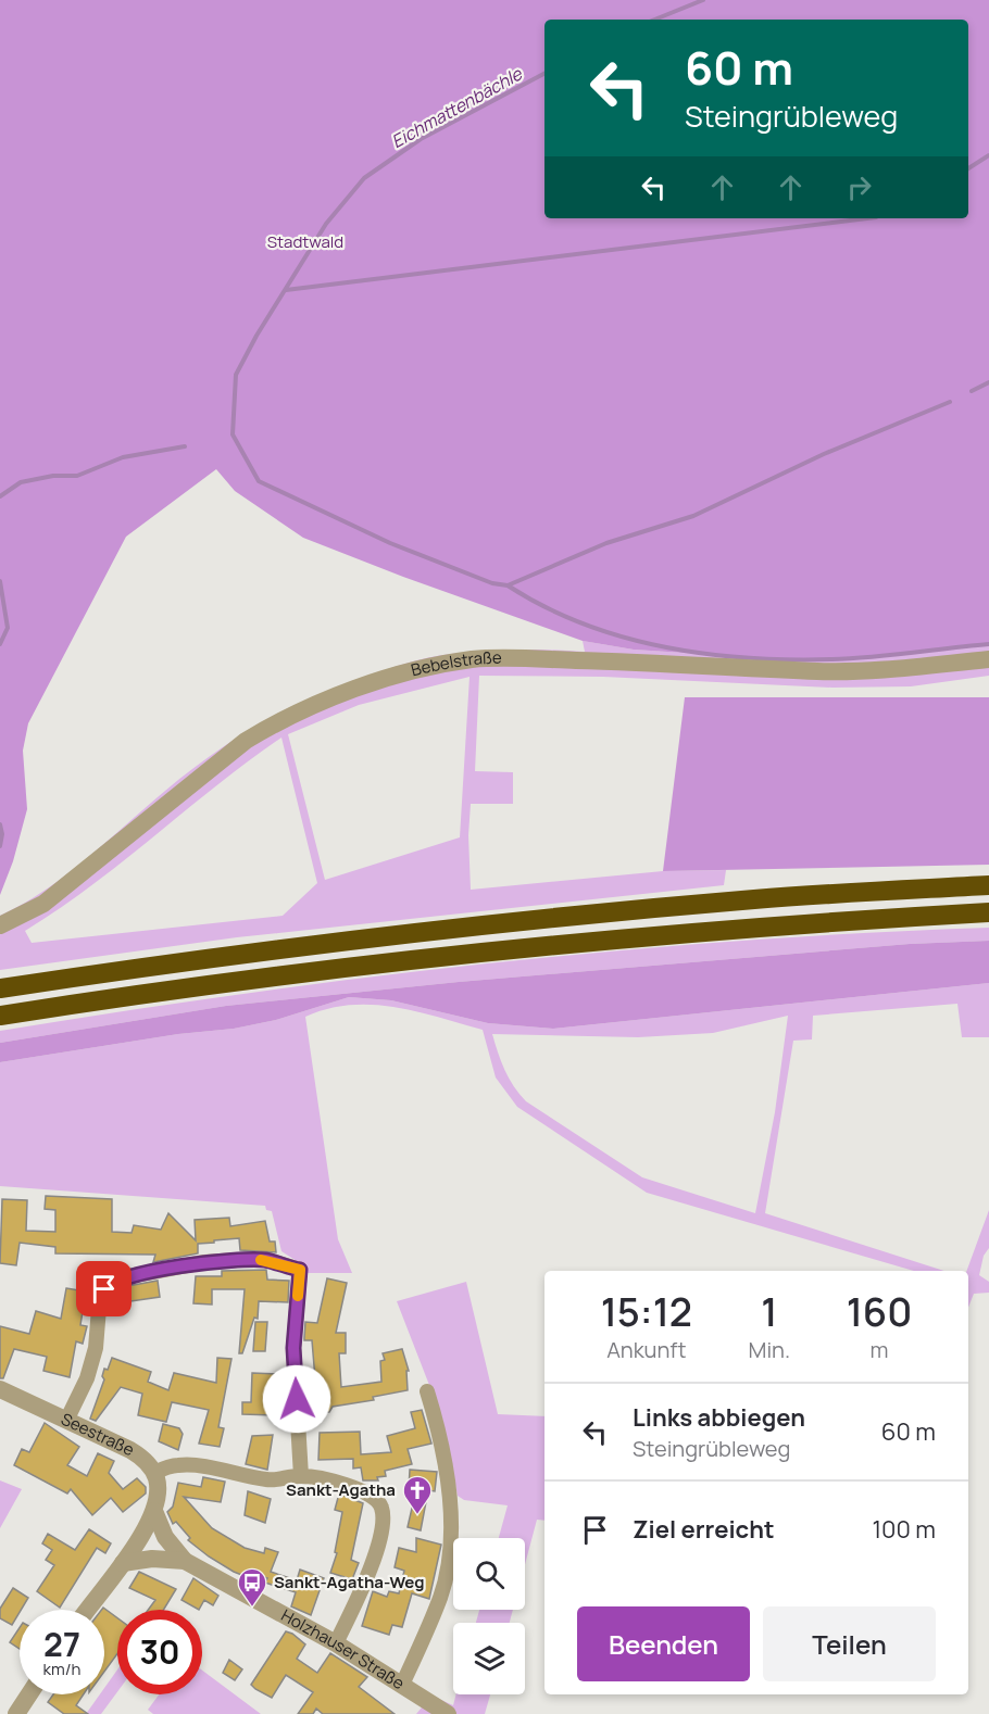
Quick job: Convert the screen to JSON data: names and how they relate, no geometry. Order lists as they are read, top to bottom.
{
  "streets": {
    "street": ["Bebelstraße", "Seestraße", "Holzhauser Straße"]
  },
  "water": ["Eichmattenbächle"],
  "parks": ["Stadtwald"],
  "places": {
    "church": ["Sankt-Agatha"],
    "bus stop": ["Sankt-Agatha-Weg"]
  },
  "page": {
    "turn": ["60 m", "Steingrübleweg"],
    "eta": [
      "15:12",
      "Ankunft",
      "1",
      "Min.",
      "160",
      "m"
    ],
    "list": [
      {
        "name": "Links abbiegen",
        "note": "Steingrübleweg",
        "value": "60 m"
      },
      {
        "name": "Ziel erreicht",
        "value": "100 m"
      }
    ],
    "buttons": ["Beenden", "Teilen"],
    "speed": "27 km/h",
    "limit": "30"
  }
}
